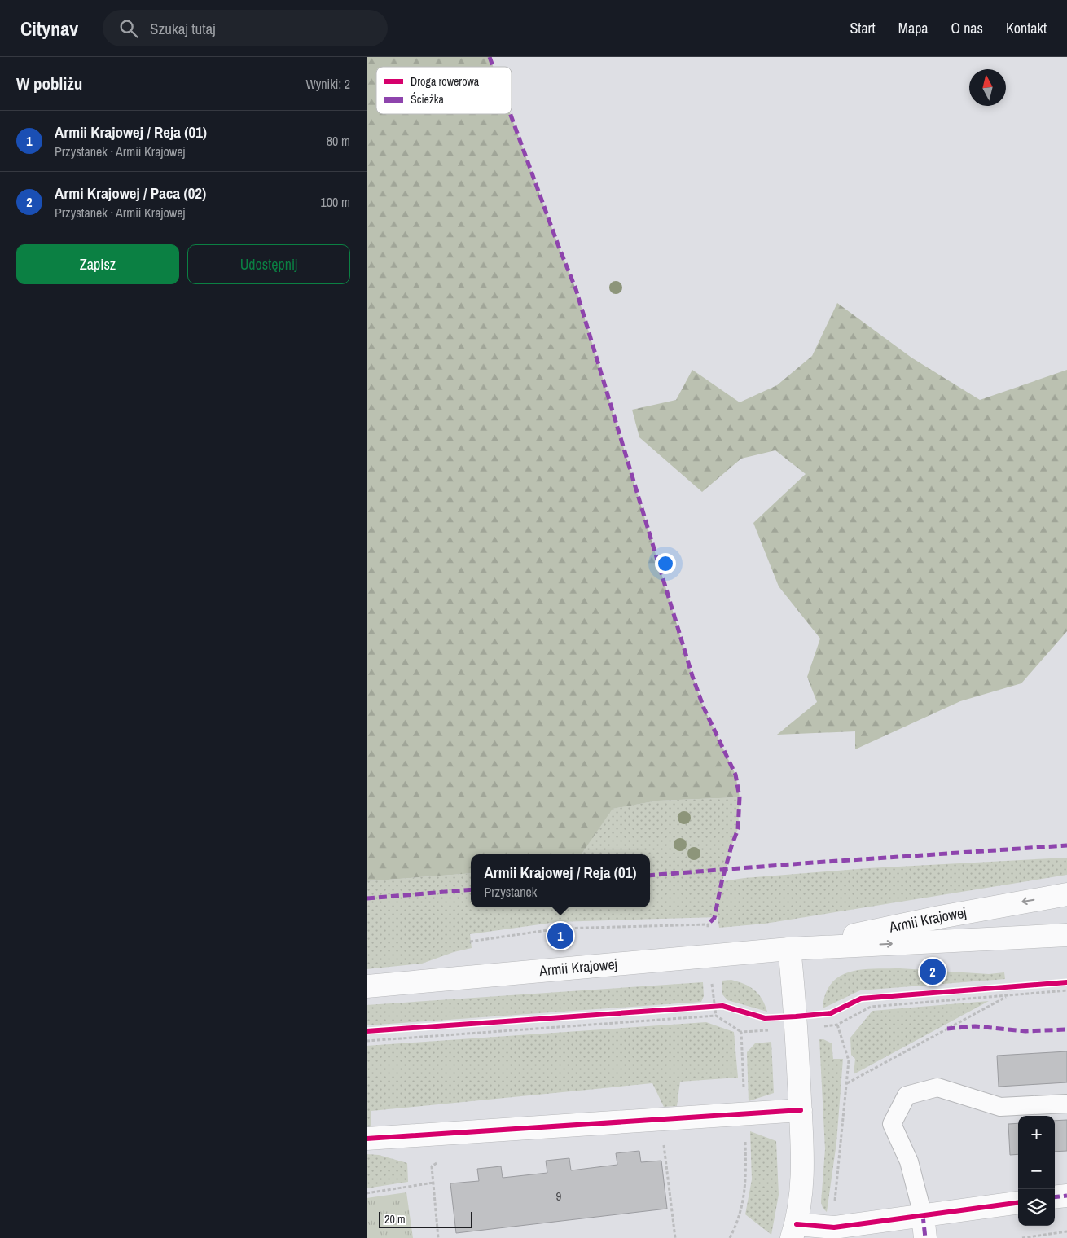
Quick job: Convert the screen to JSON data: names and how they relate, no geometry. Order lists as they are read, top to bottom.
{
  "streets": {
    "street": ["Armii Krajowej"]
  },
  "house_numbers": ["9"],
  "legend": ["Droga rowerowa", "Ścieżka"],
  "scale_bar": "20 m",
  "north": "top",
  "page": {
    "header": "Citynav",
    "search": "Szukaj tutaj",
    "nav": [
      "Start",
      "Mapa",
      "O nas",
      "Kontakt"
    ],
    "heading": ["W pobliżu", "Wyniki: 2"],
    "list": [
      {
        "mark": "1",
        "name": "Armii Krajowej / Reja (01)",
        "note": "Przystanek · Armii Krajowej",
        "value": "80 m"
      },
      {
        "mark": "2",
        "name": "Armi Krajowej / Paca (02)",
        "note": "Przystanek · Armii Krajowej",
        "value": "100 m"
      }
    ],
    "buttons": ["Zapisz", "Udostępnij"],
    "popup": ["Armii Krajowej / Reja (01)", "Przystanek"],
    "pins": ["1", "2"],
    "map_buttons": ["+", "−"],
    "scale": "20 m"
  }
}
